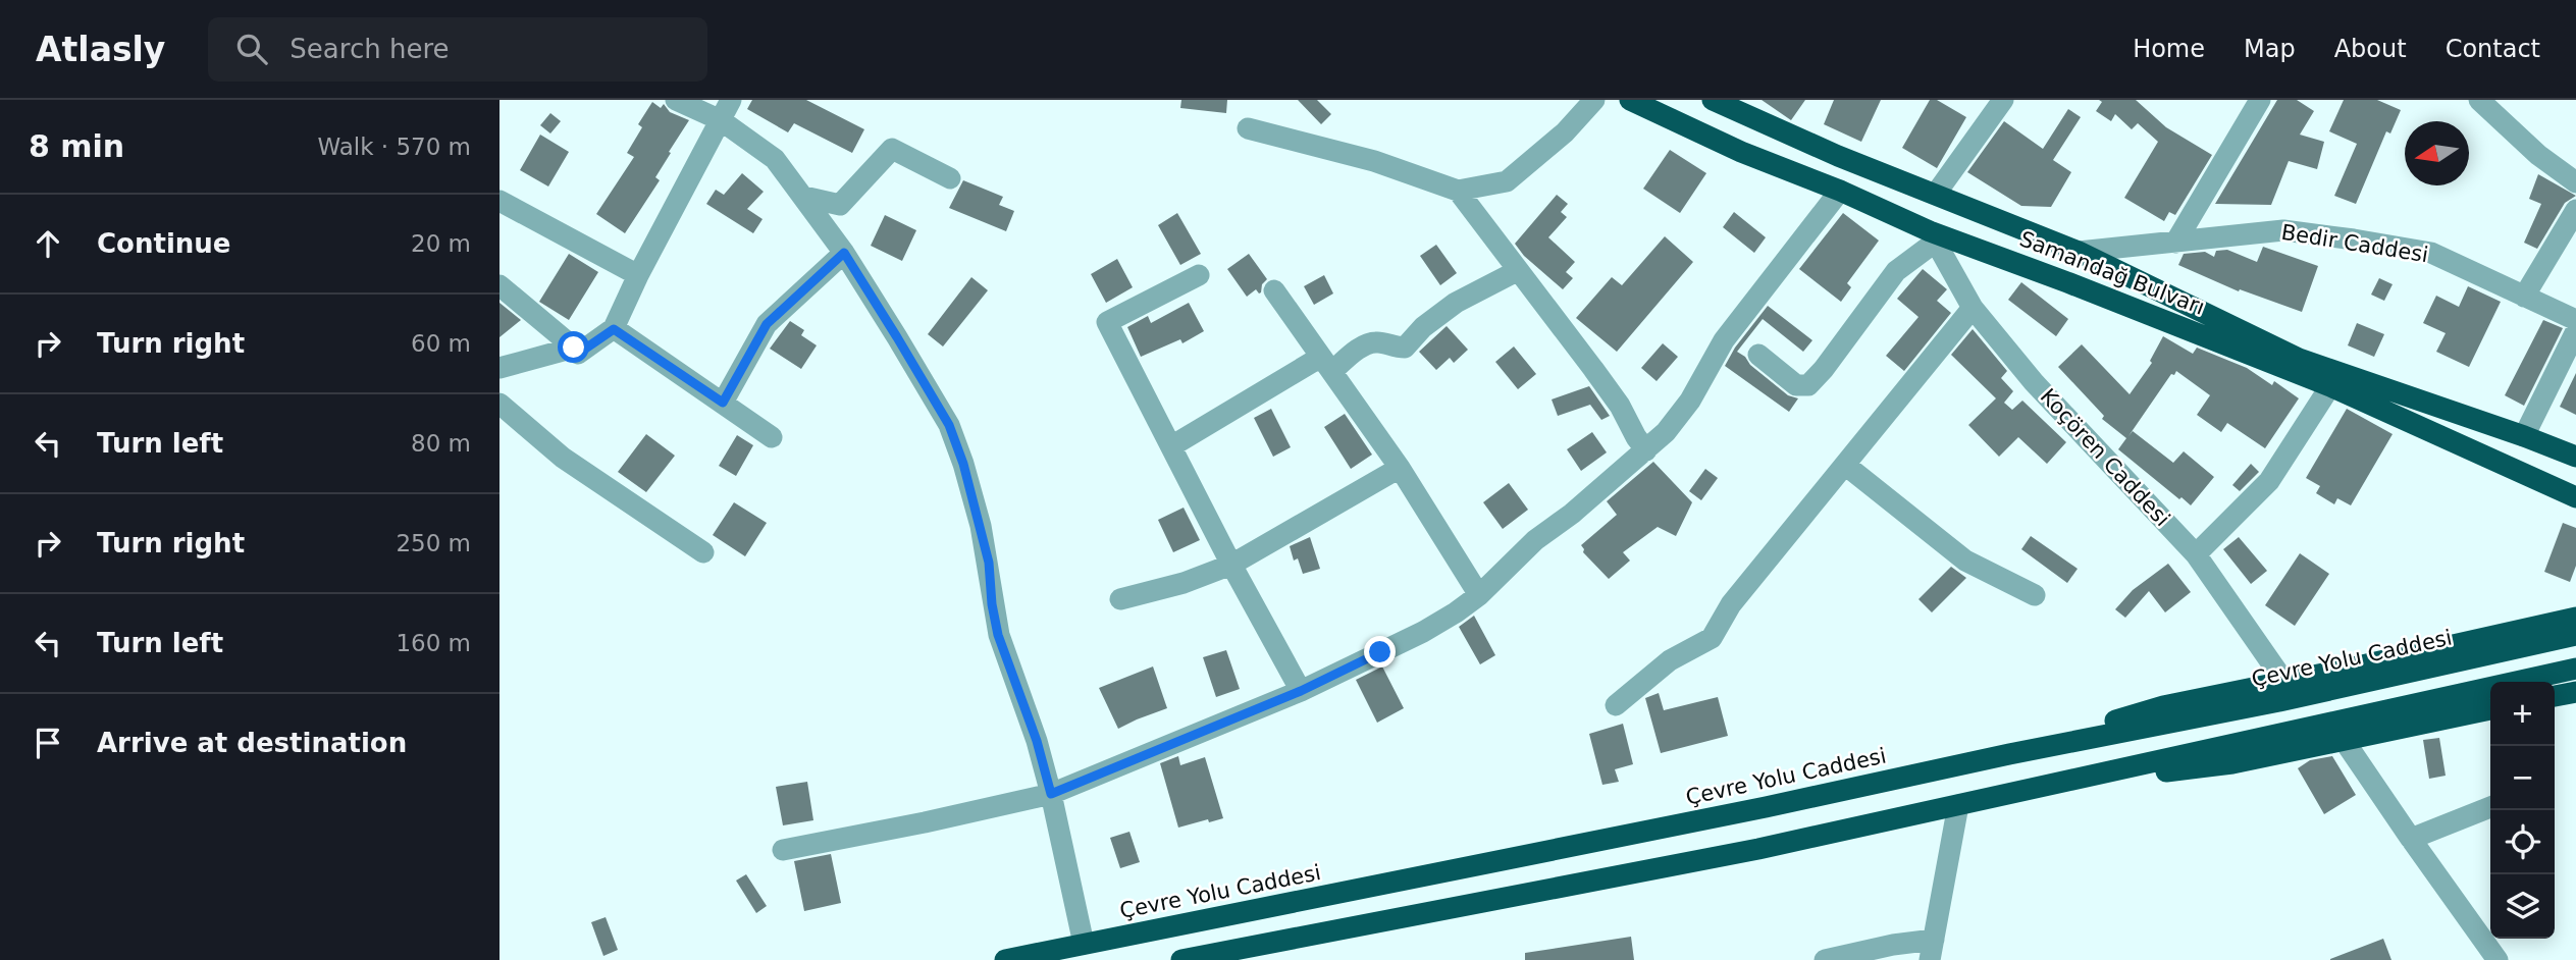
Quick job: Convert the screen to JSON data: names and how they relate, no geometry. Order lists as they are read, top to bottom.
{
  "streets": {
    "highway": ["Samandağ Bulvarı", "Çevre Yolu Caddesi"],
    "street": ["Bedir Caddesi", "Koçören Caddesi"]
  },
  "crossings": [
    ["Bedir Caddesi", "Samandağ Bulvarı"],
    ["Samandağ Bulvarı", "Koçören Caddesi"]
  ],
  "north": "left",
  "page": {
    "header": "Atlasly",
    "search": "Search here",
    "nav": [
      "Home",
      "Map",
      "About",
      "Contact"
    ],
    "heading": ["8 min", "Walk · 570 m"],
    "list": [
      ["Continue", "20 m"],
      ["Turn right", "60 m"],
      ["Turn left", "80 m"],
      ["Turn right", "250 m"],
      ["Turn left", "160 m"],
      "Arrive at destination"
    ],
    "map_buttons": ["+", "−"]
  }
}
